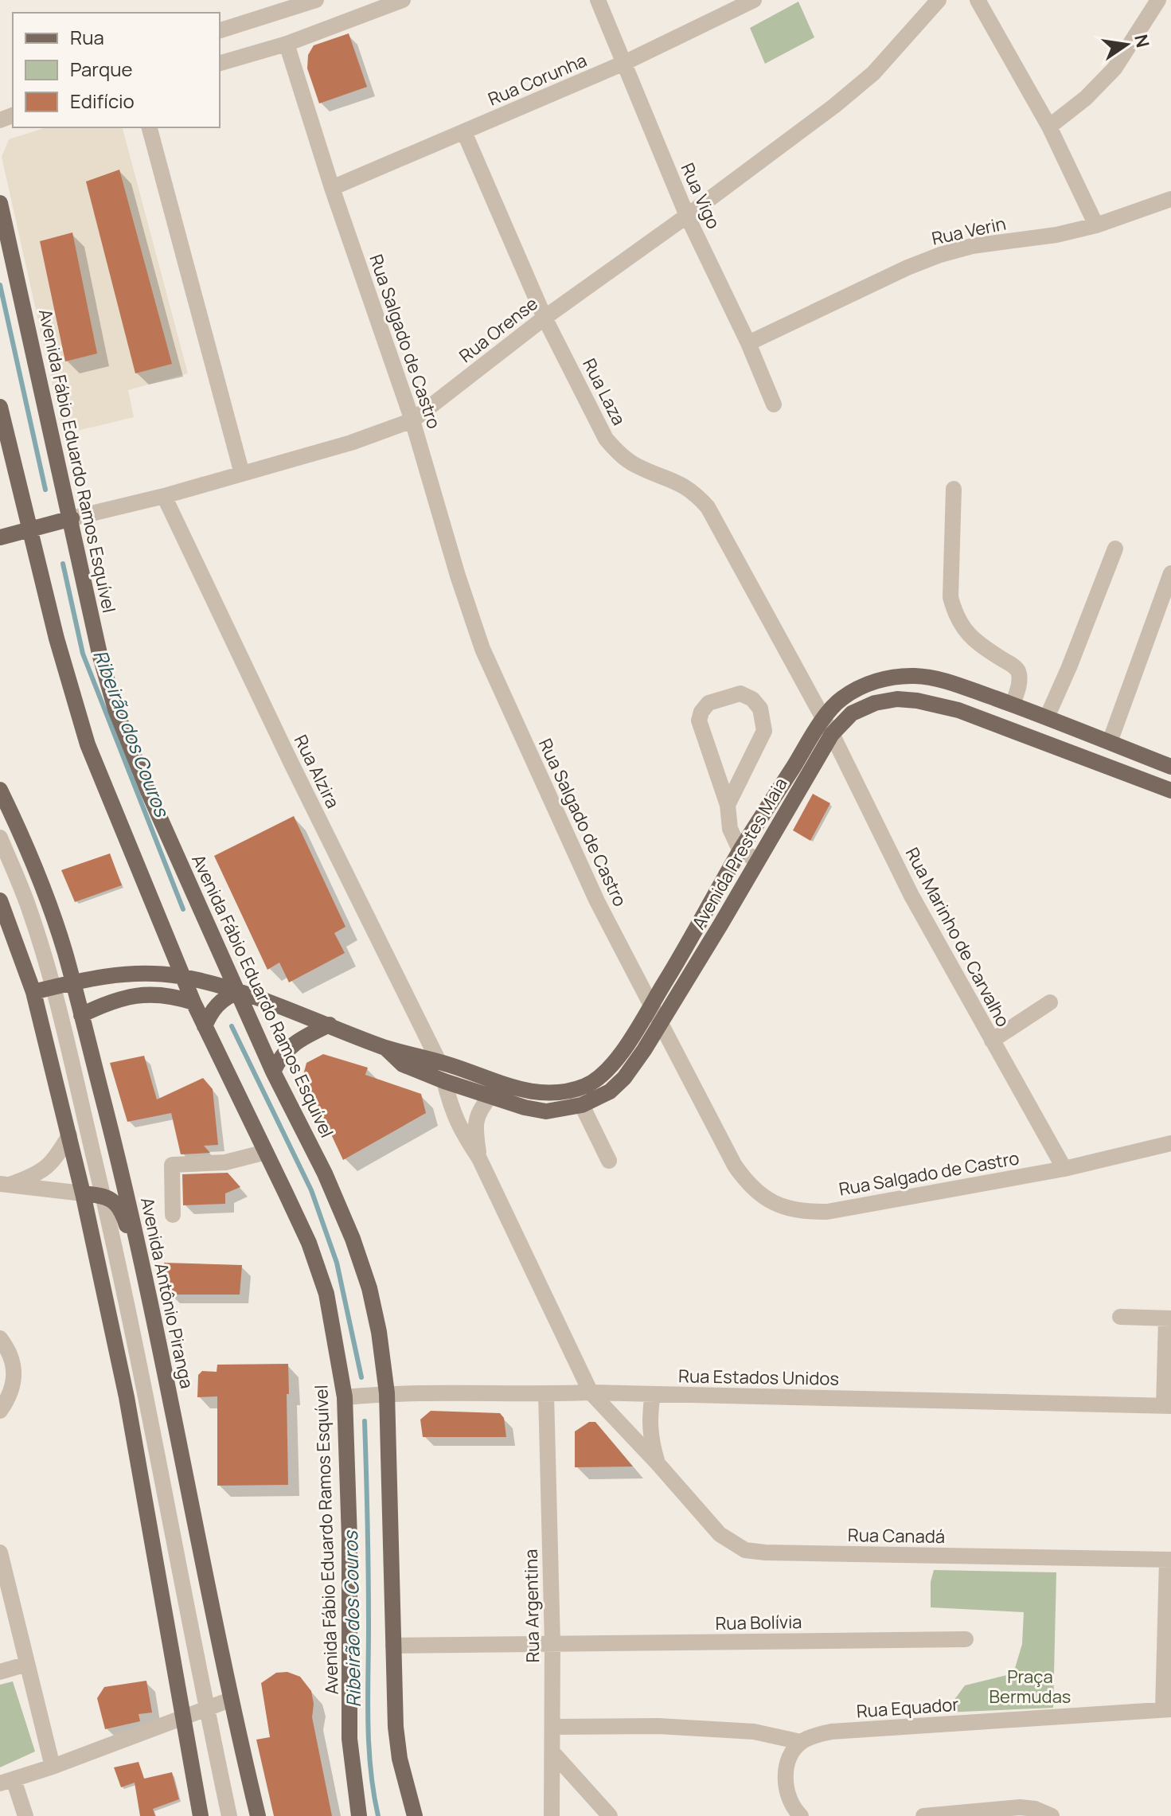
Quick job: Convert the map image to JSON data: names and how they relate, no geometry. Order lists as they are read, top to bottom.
{
  "streets": {
    "main road": [
      "Rua Orense",
      "Avenida Fábio Eduardo Ramos Esquível",
      "Avenida Prestes Maia",
      "Avenida Antônio Piranga"
    ],
    "street": [
      "Rua Corunha",
      "Rua Vigo",
      "Rua Verin",
      "Rua Salgado de Castro",
      "Rua Laza",
      "Rua Alzira",
      "Rua Marinho de Carvalho",
      "Rua Estados Unidos",
      "Rua Canadá",
      "Rua Argentina",
      "Rua Bolívia",
      "Rua Equador"
    ]
  },
  "crossings": [
    ["Rua Corunha", "Rua Vigo"],
    ["Rua Corunha", "Rua Salgado de Castro"],
    ["Rua Corunha", "Rua Laza"],
    ["Rua Vigo", "Rua Verin"],
    ["Rua Vigo", "Rua Orense"],
    ["Rua Orense", "Rua Salgado de Castro"],
    ["Rua Orense", "Rua Laza"],
    ["Rua Orense", "Avenida Fábio Eduardo Ramos Esquível"],
    ["Rua Orense", "Rua Alzira"],
    ["Rua Salgado de Castro", "Avenida Prestes Maia"],
    ["Rua Salgado de Castro", "Rua Marinho de Carvalho"],
    ["Rua Laza", "Avenida Prestes Maia"],
    ["Rua Laza", "Rua Marinho de Carvalho"],
    ["Avenida Fábio Eduardo Ramos Esquível", "Avenida Prestes Maia"],
    ["Avenida Fábio Eduardo Ramos Esquível", "Rua Estados Unidos"],
    ["Avenida Fábio Eduardo Ramos Esquível", "Rua Bolívia"],
    ["Rua Alzira", "Avenida Prestes Maia"],
    ["Avenida Prestes Maia", "Rua Marinho de Carvalho"],
    ["Avenida Prestes Maia", "Avenida Antônio Piranga"],
    ["Rua Estados Unidos", "Rua Canadá"],
    ["Rua Estados Unidos", "Rua Argentina"],
    ["Rua Argentina", "Rua Bolívia"]
  ],
  "water": ["Ribeirão dos Couros"],
  "parks": ["Praça Bermudas"],
  "legend": ["Rua", "Parque", "Edifício"],
  "north": "right"
}
